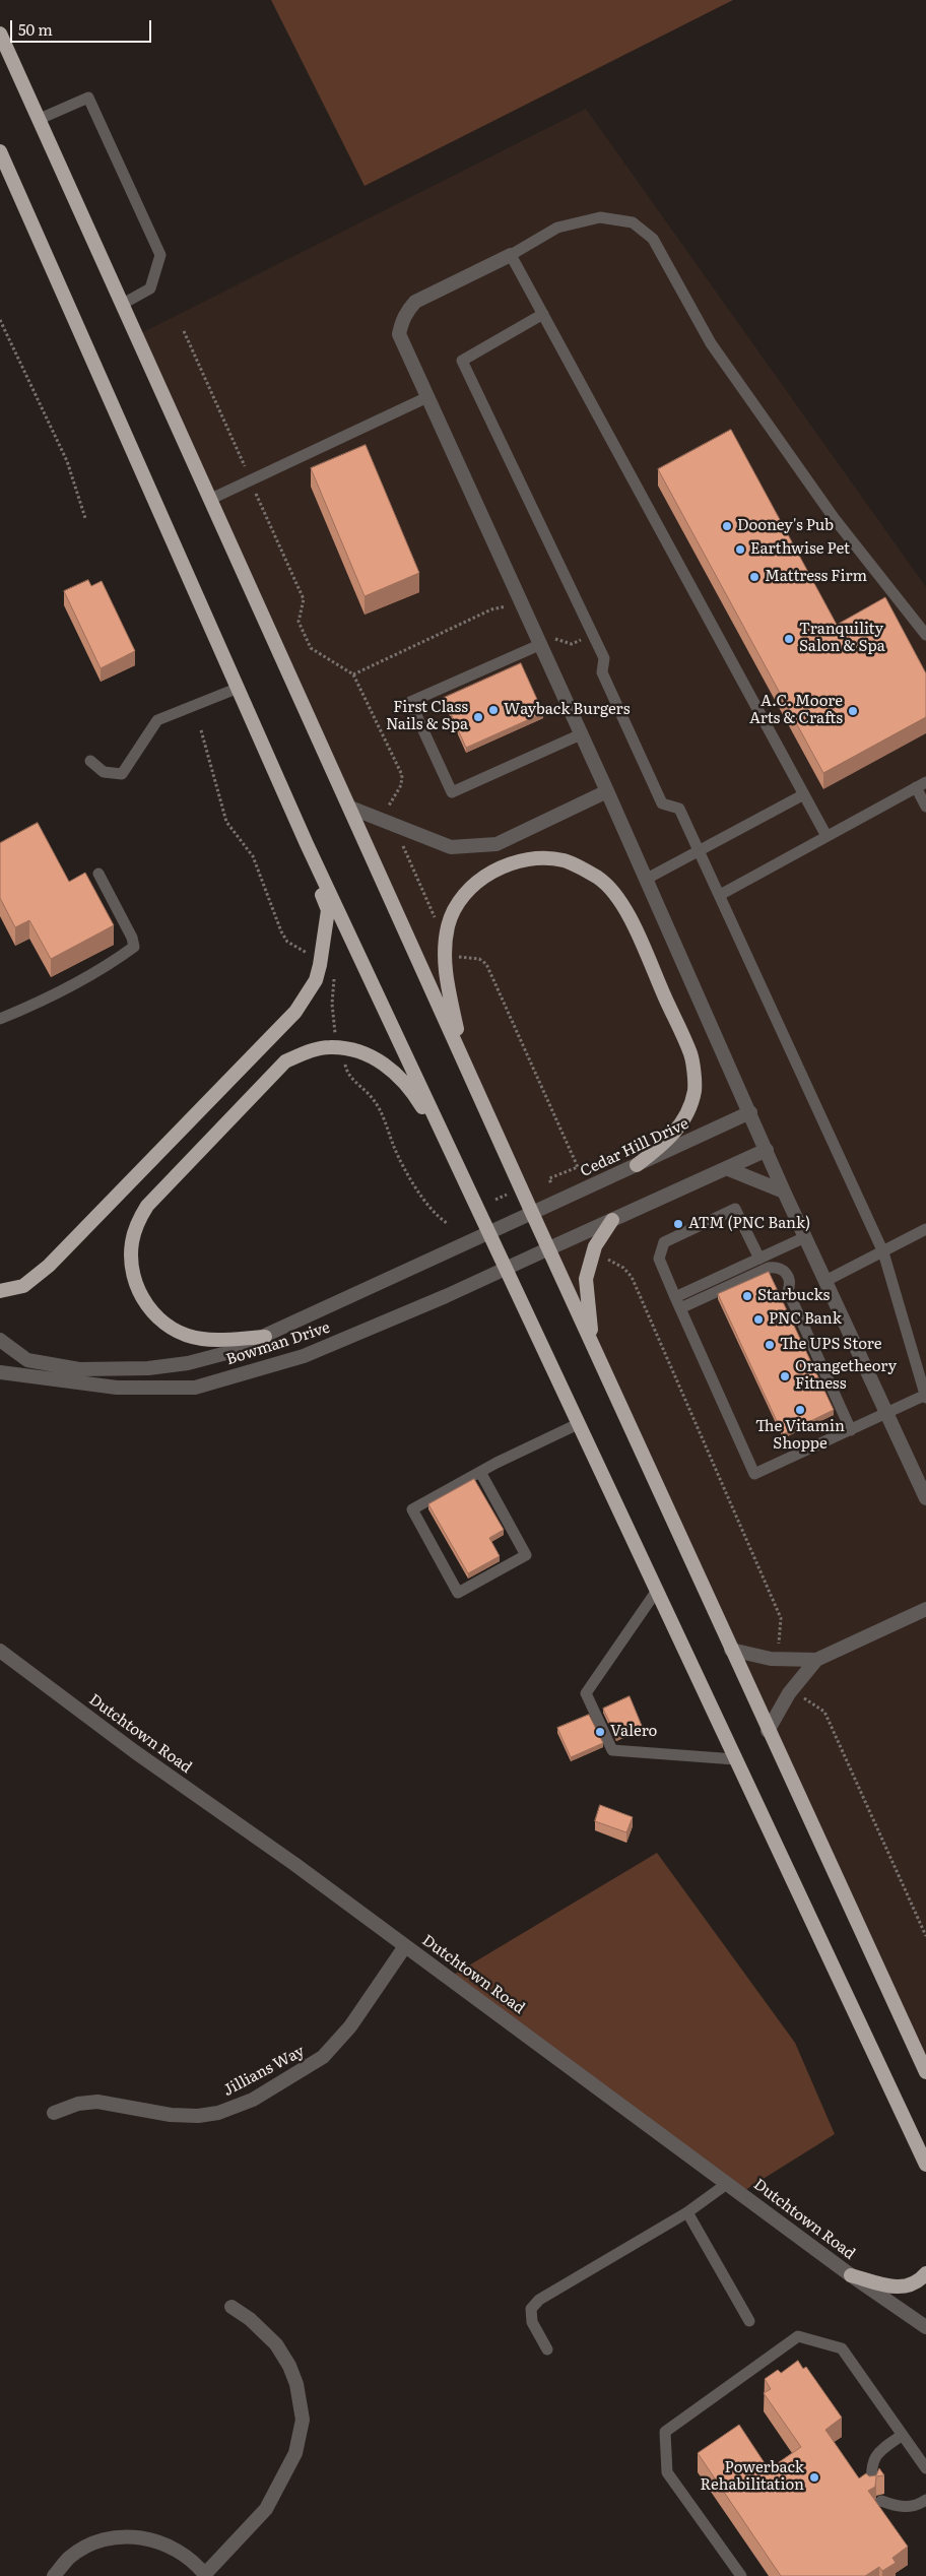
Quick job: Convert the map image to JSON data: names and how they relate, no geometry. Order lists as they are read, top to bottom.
{
  "streets": {
    "street": [
      "Cedar Hill Drive",
      "Bowman Drive",
      "Dutchtown Road",
      "Jillians Way"
    ]
  },
  "crossings": [
    ["Cedar Hill Drive", "Bowman Drive"],
    ["Dutchtown Road", "Jillians Way"]
  ],
  "places": [
    "Dooney's Pub",
    "Earthwise Pet",
    "Mattress Firm",
    "Tranquility Salon & Spa",
    "Wayback Burgers",
    "A.C. Moore Arts & Crafts",
    "First Class Nails & Spa",
    "ATM (PNC Bank)",
    "Starbucks",
    "PNC Bank",
    "The UPS Store",
    "Orangetheory Fitness",
    "The Vitamin Shoppe",
    "Valero",
    "Powerback Rehabilitation"
  ],
  "scale_bar": "50 m"
}
